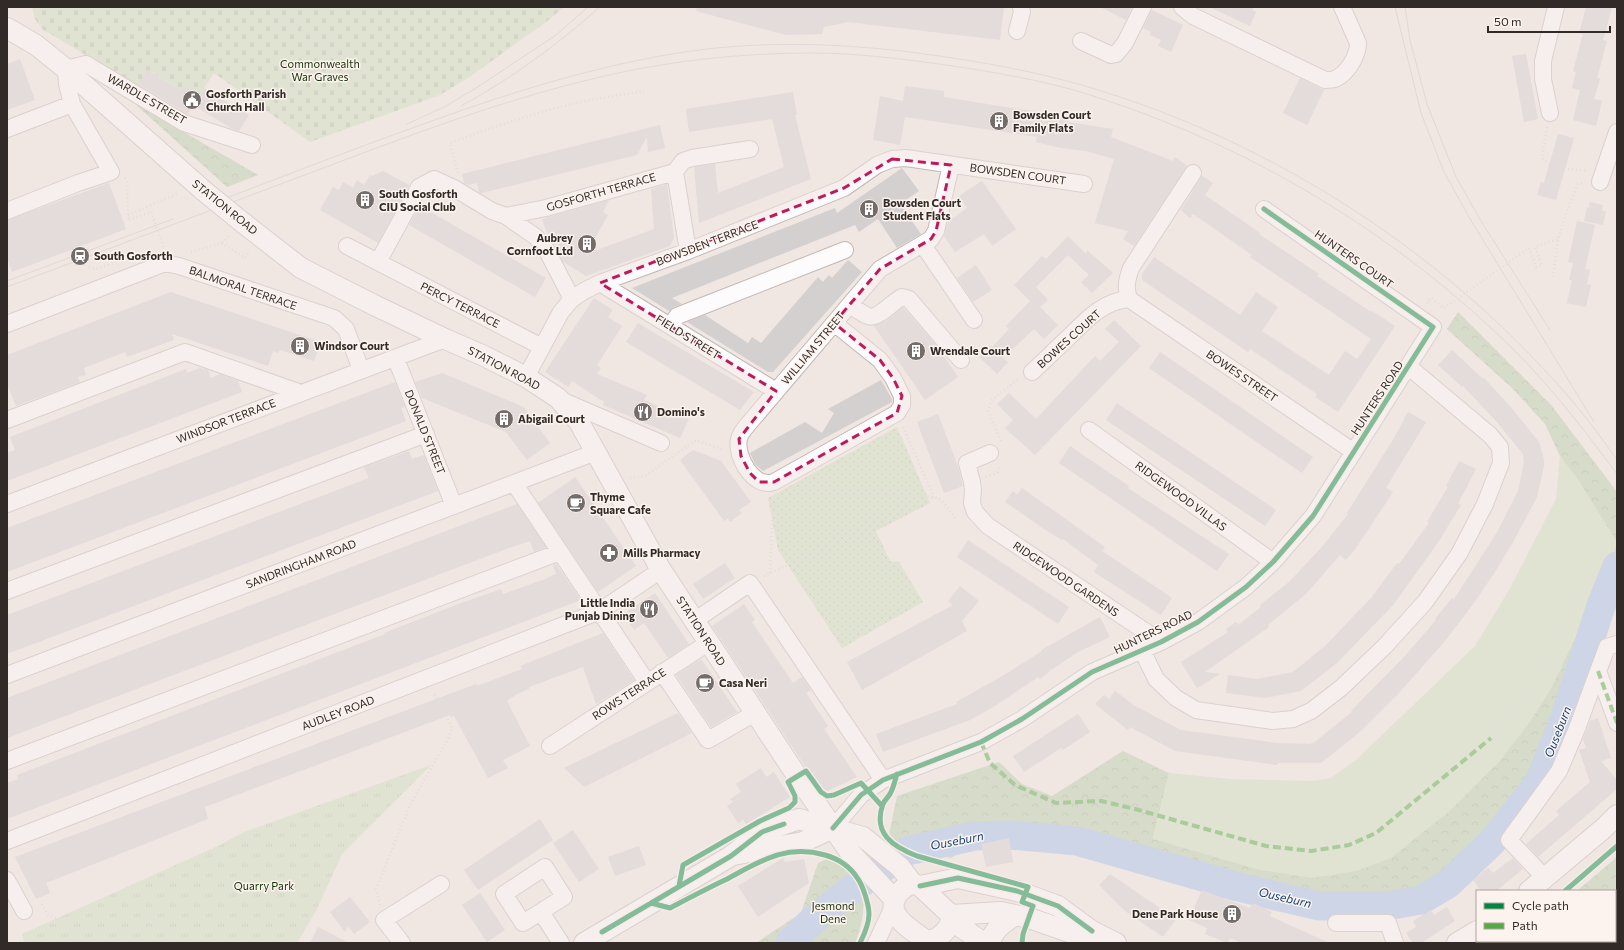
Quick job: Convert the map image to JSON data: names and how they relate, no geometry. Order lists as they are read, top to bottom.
{
  "streets": {
    "main road": ["STATION ROAD"],
    "street": [
      "WARDLE STREET",
      "BOWSDEN COURT",
      "GOSFORTH TERRACE",
      "BOWSDEN TERRACE",
      "HUNTERS COURT",
      "BALMORAL TERRACE",
      "PERCY TERRACE",
      "FIELD STREET",
      "BOWES COURT",
      "WILLIAM STREET",
      "BOWES STREET",
      "HUNTERS ROAD",
      "WINDSOR TERRACE",
      "DONALD STREET",
      "RIDGEWOOD VILLAS",
      "SANDRINGHAM ROAD",
      "RIDGEWOOD GARDENS",
      "ROWS TERRACE",
      "AUDLEY ROAD"
    ]
  },
  "crossings": [
    ["WARDLE STREET", "STATION ROAD"],
    ["BOWSDEN COURT", "BOWSDEN TERRACE"],
    ["STATION ROAD", "BOWSDEN TERRACE"],
    ["STATION ROAD", "HUNTERS ROAD"],
    ["STATION ROAD", "WINDSOR TERRACE"],
    ["STATION ROAD", "SANDRINGHAM ROAD"],
    ["STATION ROAD", "ROWS TERRACE"],
    ["STATION ROAD", "AUDLEY ROAD"],
    ["BOWSDEN TERRACE", "PERCY TERRACE"],
    ["BOWSDEN TERRACE", "FIELD STREET"],
    ["HUNTERS COURT", "HUNTERS ROAD"],
    ["BALMORAL TERRACE", "WINDSOR TERRACE"],
    ["FIELD STREET", "WILLIAM STREET"],
    ["BOWES COURT", "BOWES STREET"],
    ["BOWES STREET", "HUNTERS ROAD"],
    ["HUNTERS ROAD", "RIDGEWOOD VILLAS"],
    ["HUNTERS ROAD", "RIDGEWOOD GARDENS"],
    ["WINDSOR TERRACE", "DONALD STREET"],
    ["DONALD STREET", "SANDRINGHAM ROAD"]
  ],
  "water": ["Ouseburn"],
  "parks": ["Commonwealth War Graves", "Quarry Park", "Jesmond Dene"],
  "places": {
    "public building": ["Gosforth Parish Church Hall"],
    "building": [
      "Bowsden Court Family Flats",
      "South Gosforth CIU Social Club",
      "Bowsden Court Student Flats",
      "Aubrey Cornfoot Ltd",
      "Windsor Court",
      "Wrendale Court",
      "Abigail Court",
      "Dene Park House"
    ],
    "station": ["South Gosforth"],
    "restaurant": ["Domino's", "Little India Punjab Dining"],
    "cafe": ["Thyme Square Cafe", "Casa Neri"],
    "pharmacy": ["Mills Pharmacy"]
  },
  "legend": ["Cycle path", "Path"],
  "scale_bar": "50 m"
}
